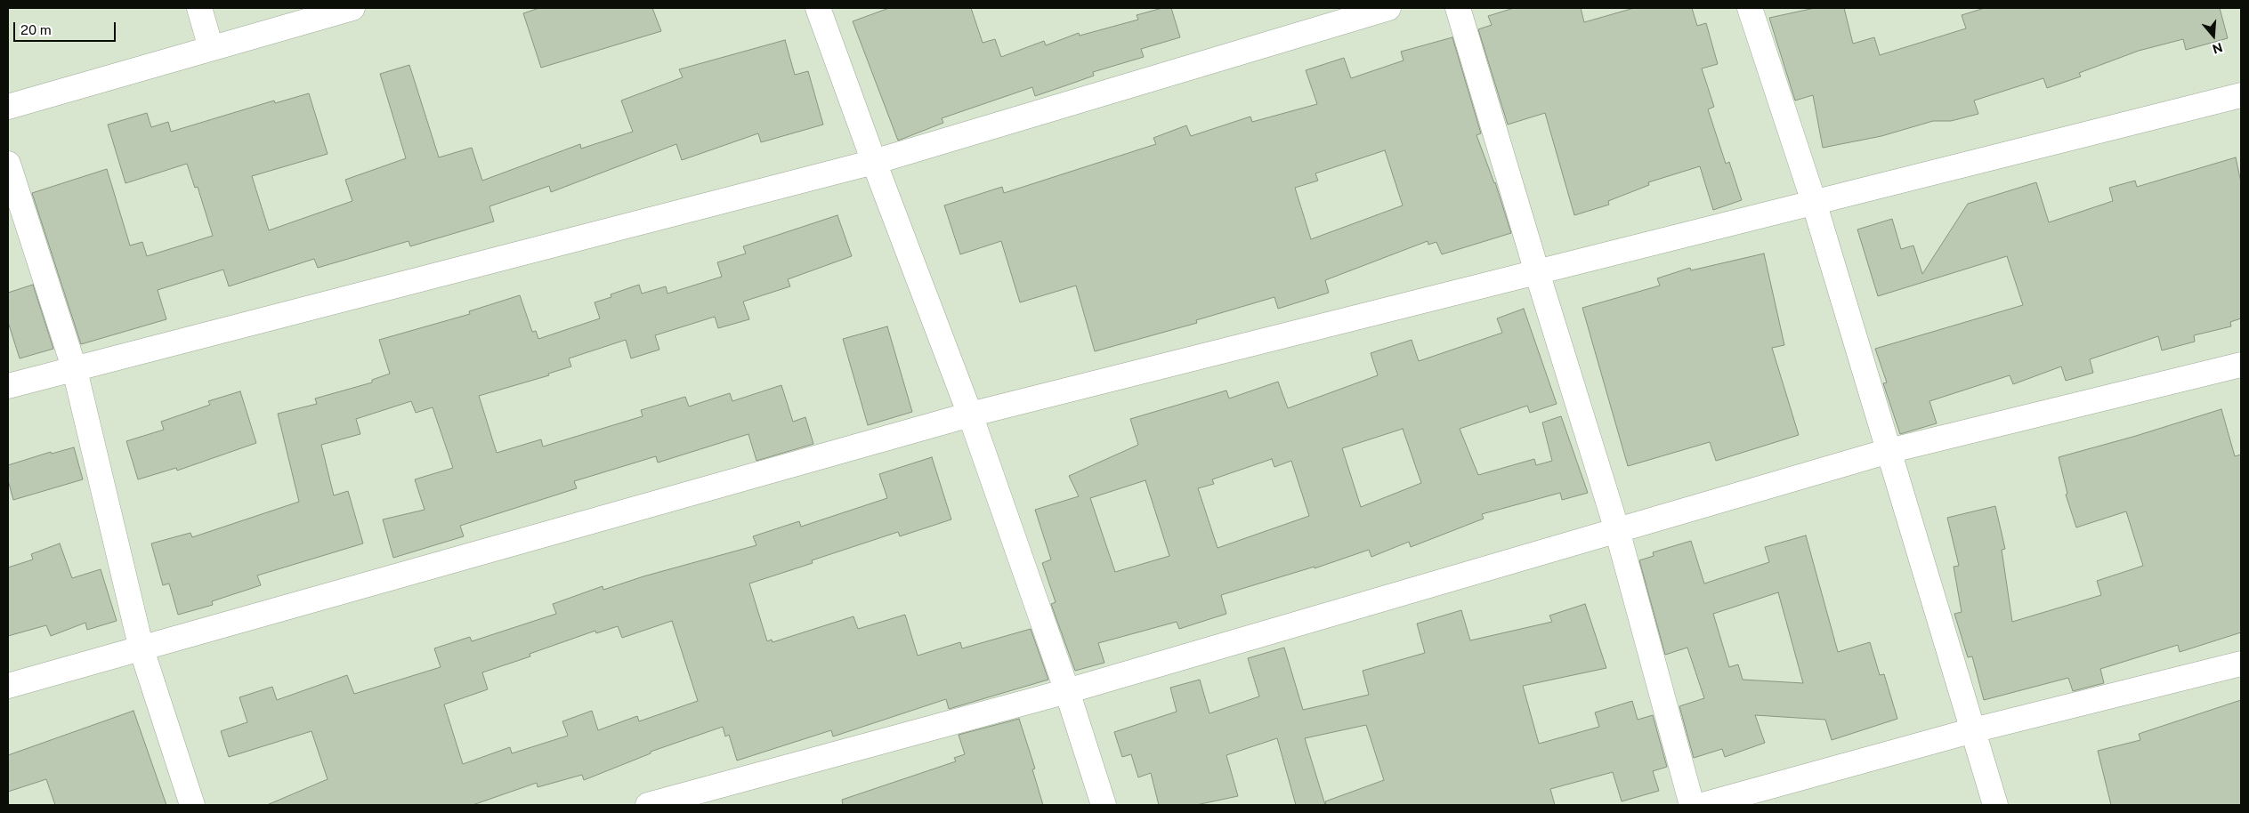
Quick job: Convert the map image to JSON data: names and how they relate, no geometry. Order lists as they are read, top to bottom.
{
  "scale_bar": "20 m",
  "north": "bottom"
}
